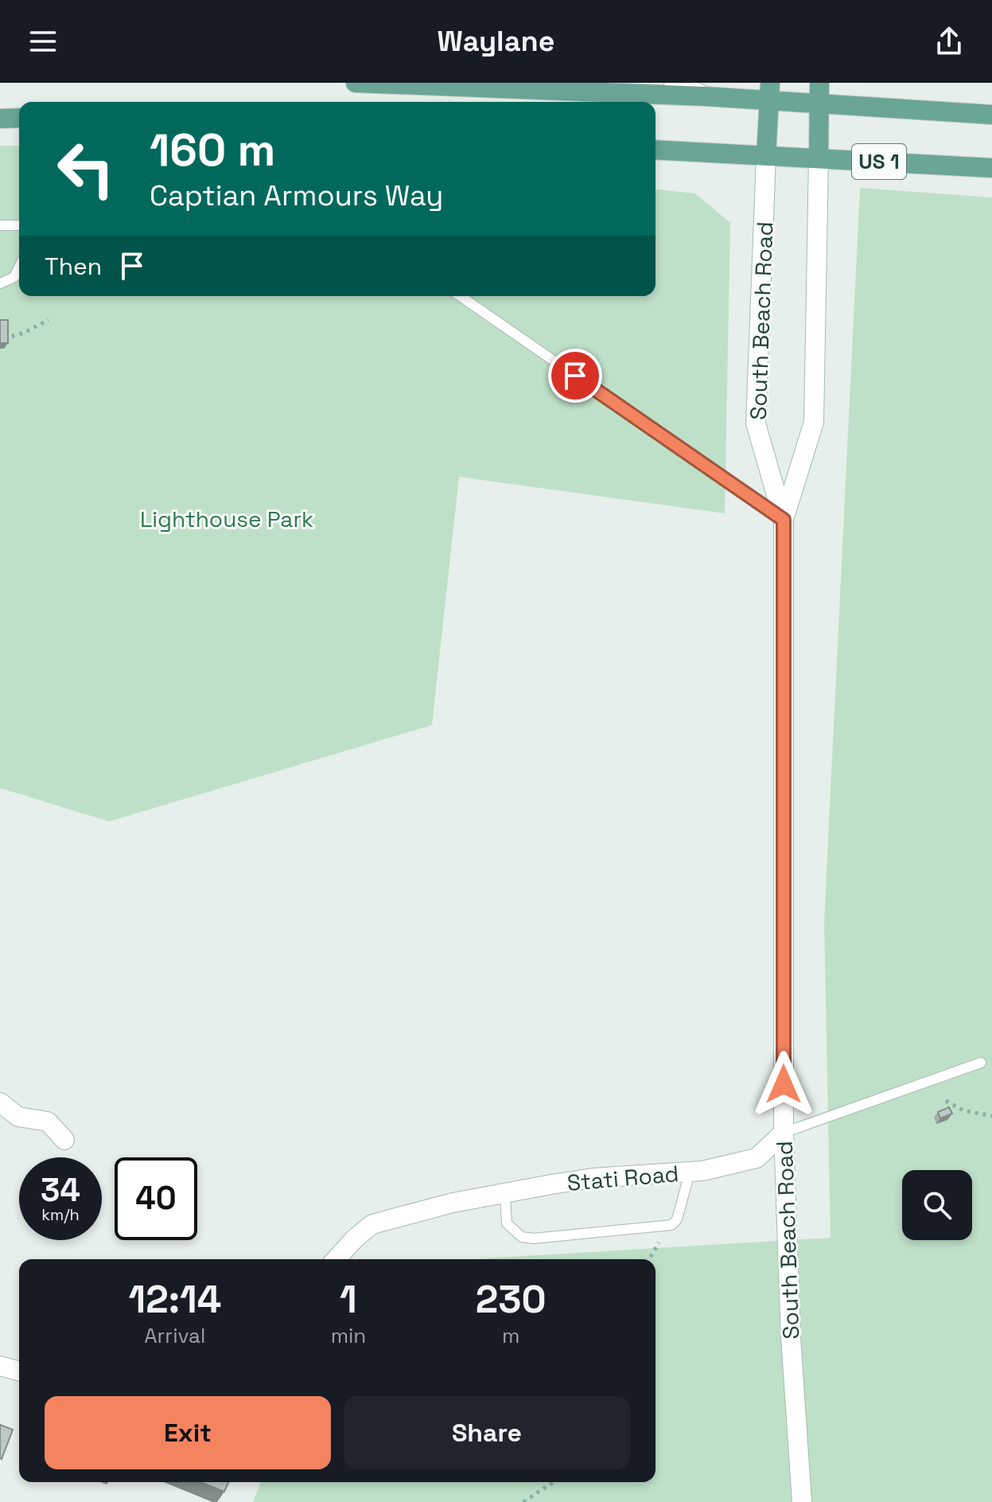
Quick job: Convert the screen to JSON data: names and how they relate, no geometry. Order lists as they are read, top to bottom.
{
  "streets": {
    "main road": ["US 1"],
    "street": ["South Beach Road", "Stati Road"]
  },
  "crossings": [
    ["US 1", "South Beach Road"],
    ["South Beach Road", "Stati Road"]
  ],
  "parks": ["Lighthouse Park"],
  "page": {
    "header": "Waylane",
    "turn": ["160 m", "Captian Armours Way"],
    "then": "Then",
    "speed": "34 km/h",
    "limit": "40",
    "eta": [
      "12:14",
      "Arrival",
      "1",
      "min",
      "230",
      "m"
    ],
    "buttons": ["Exit", "Share"]
  }
}
